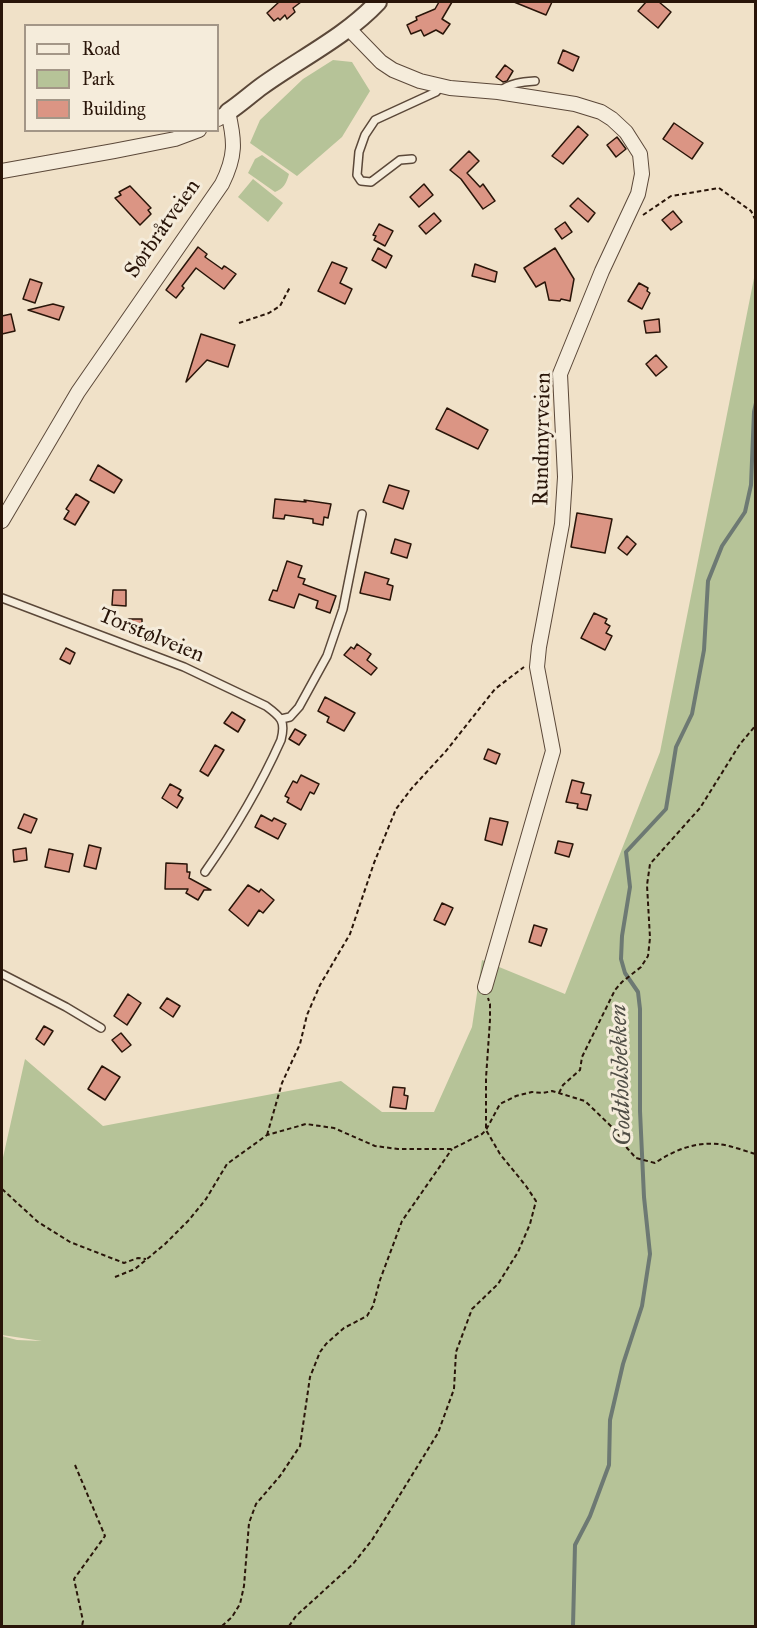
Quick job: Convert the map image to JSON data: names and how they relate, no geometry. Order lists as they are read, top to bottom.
{
  "streets": {
    "street": ["Sørbråtveien", "Rundmyrveien"],
    "lane": ["Torstølveien"]
  },
  "crossings": [
    ["Sørbråtveien", "Rundmyrveien"]
  ],
  "water": ["Godtholsbekken"],
  "legend": ["Road", "Park", "Building"]
}
